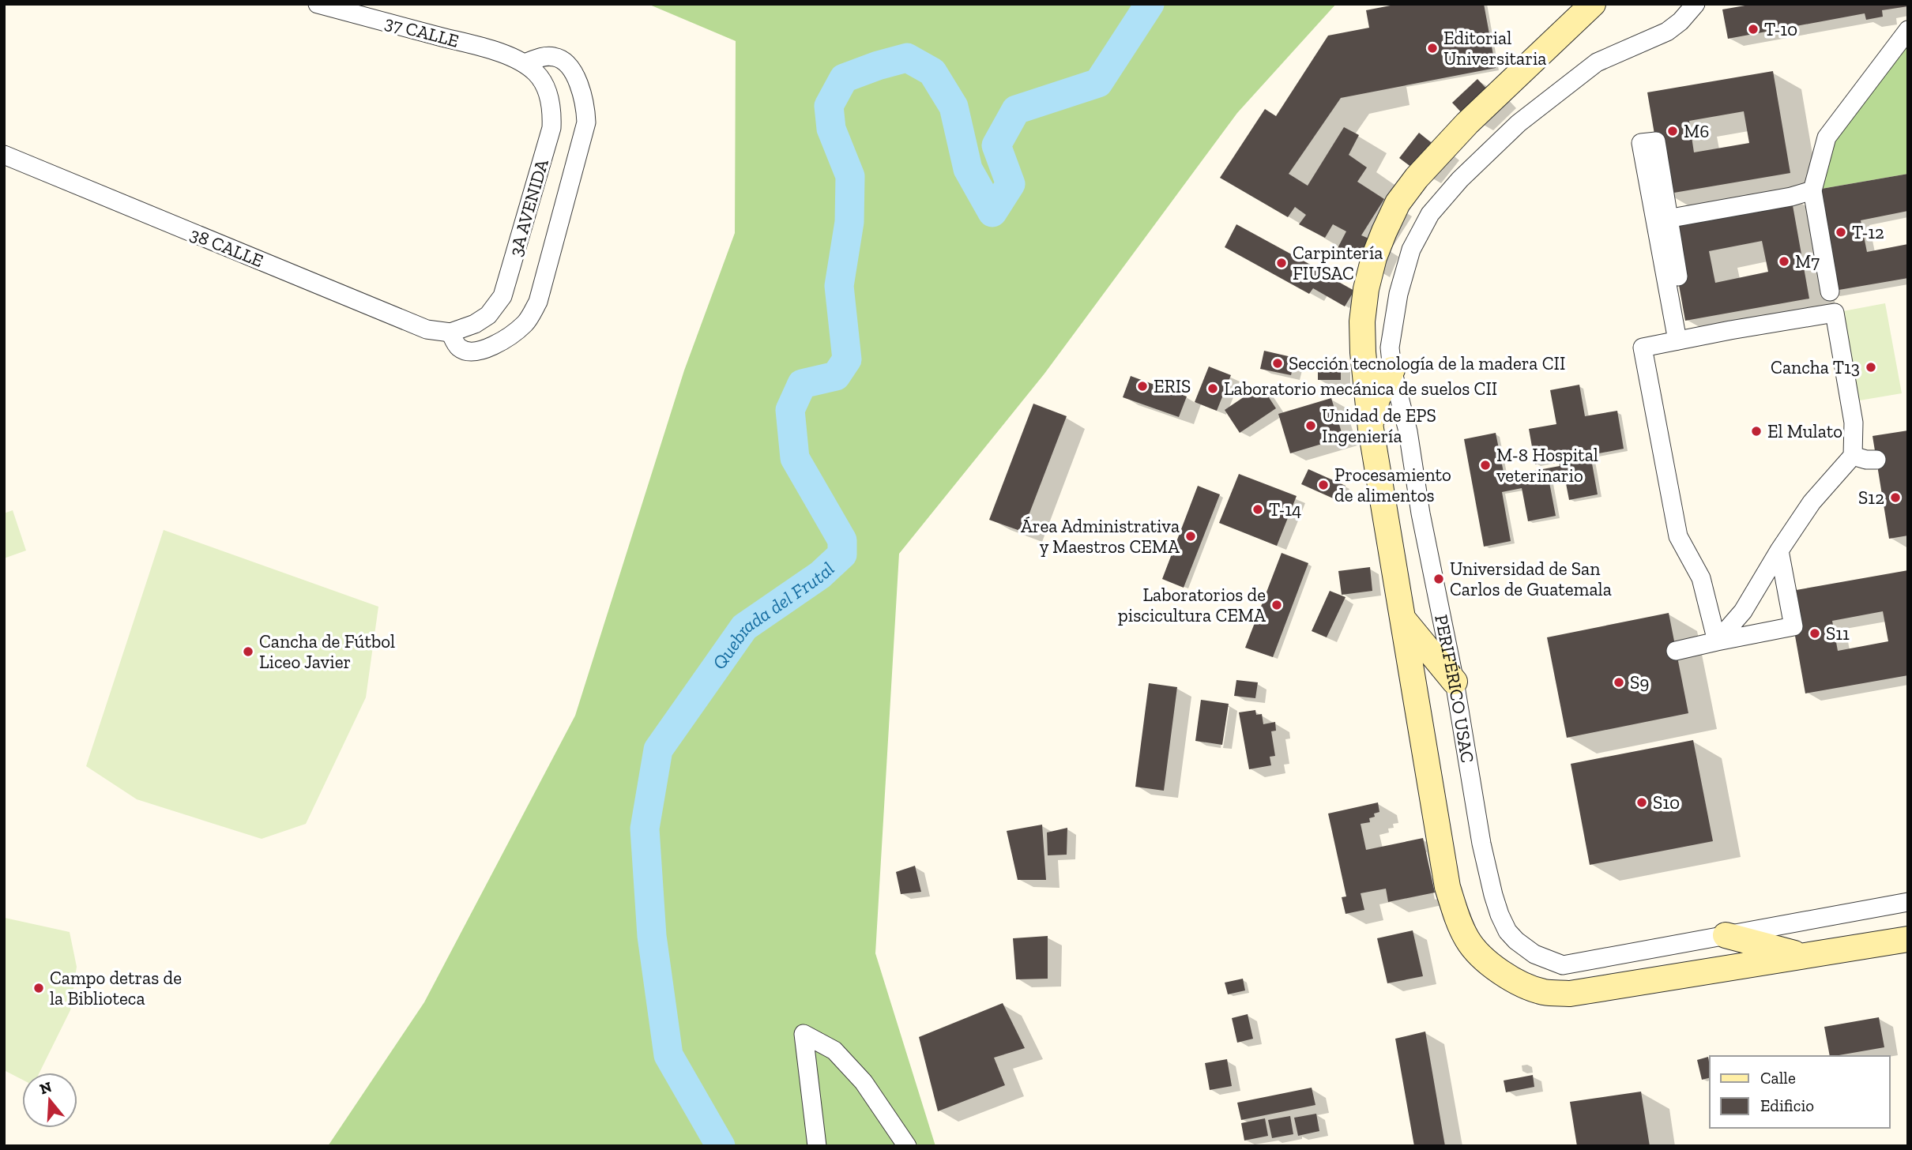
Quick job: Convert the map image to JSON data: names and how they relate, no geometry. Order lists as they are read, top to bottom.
{
  "streets": {
    "street": [
      "37 CALLE",
      "3A AVENIDA",
      "38 CALLE",
      "PERIFÉRICO USAC"
    ]
  },
  "crossings": [
    ["37 CALLE", "3A AVENIDA"],
    ["3A AVENIDA", "38 CALLE"]
  ],
  "water": ["Quebrada del Frutal"],
  "places": [
    "T-10",
    "Editorial Universitaria",
    "M6",
    "T-12",
    "M7",
    "Carpintería FIUSAC",
    "Sección tecnología de la madera CII",
    "Cancha T13",
    "ERIS",
    "Laboratorio mecánica de suelos CII",
    "Unidad de EPS Ingeniería",
    "El Mulato",
    "M-8 Hospital veterinario",
    "Procesamiento de alimentos",
    "S12",
    "T-14",
    "Área Administrativa y Maestros CEMA",
    "Universidad de San Carlos de Guatemala",
    "Laboratorios de piscicultura CEMA",
    "S11",
    "Cancha de Fútbol Liceo Javier",
    "S9",
    "S10",
    "Campo detras de la Biblioteca"
  ],
  "legend": ["Calle", "Edificio"],
  "north": "top"
}
